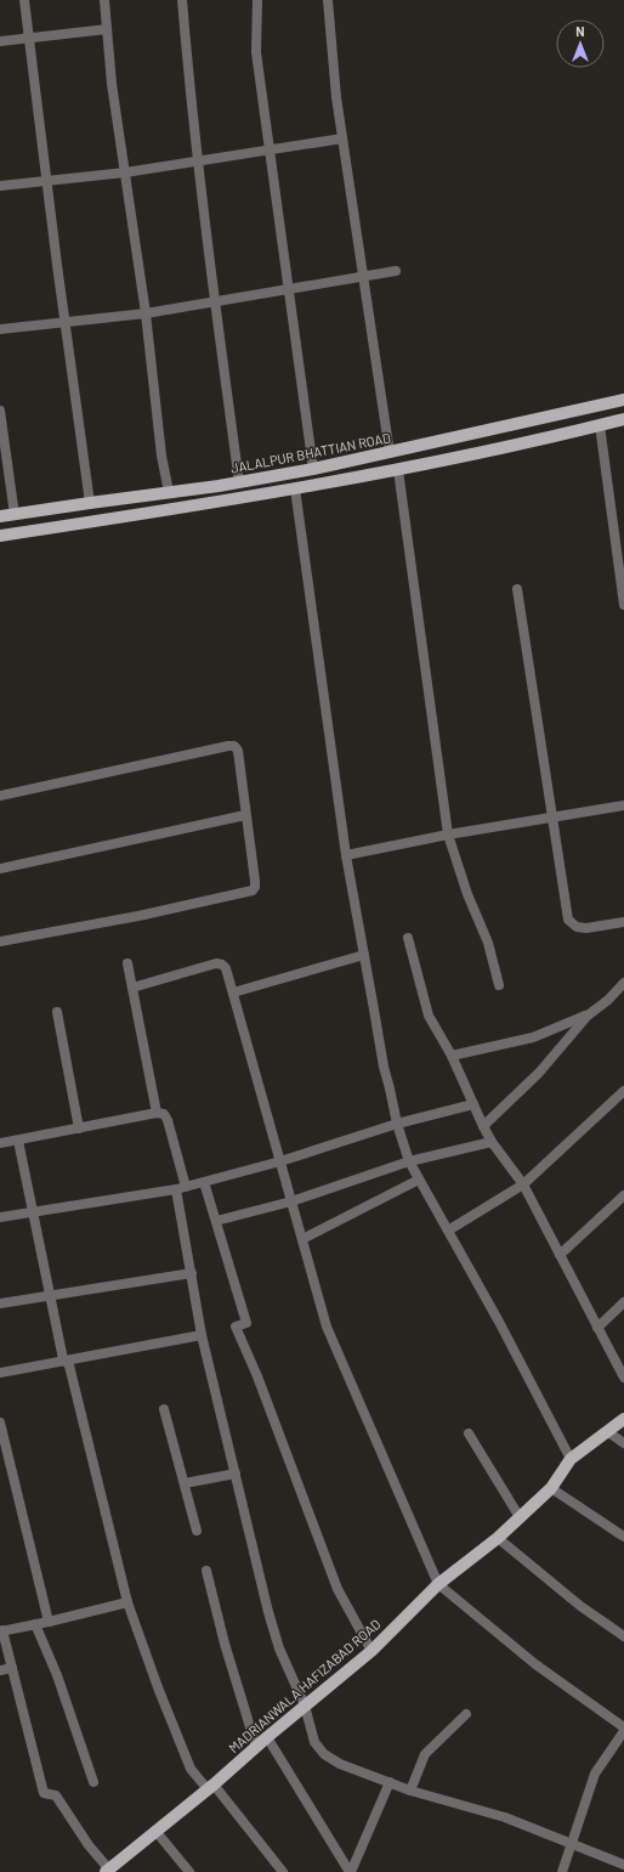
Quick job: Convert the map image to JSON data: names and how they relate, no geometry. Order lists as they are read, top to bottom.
{
  "streets": {
    "main road": ["JALALPUR BHATTIAN ROAD", "MADRIANWALA HAFIZABAD ROAD"]
  },
  "north": "top"
}
